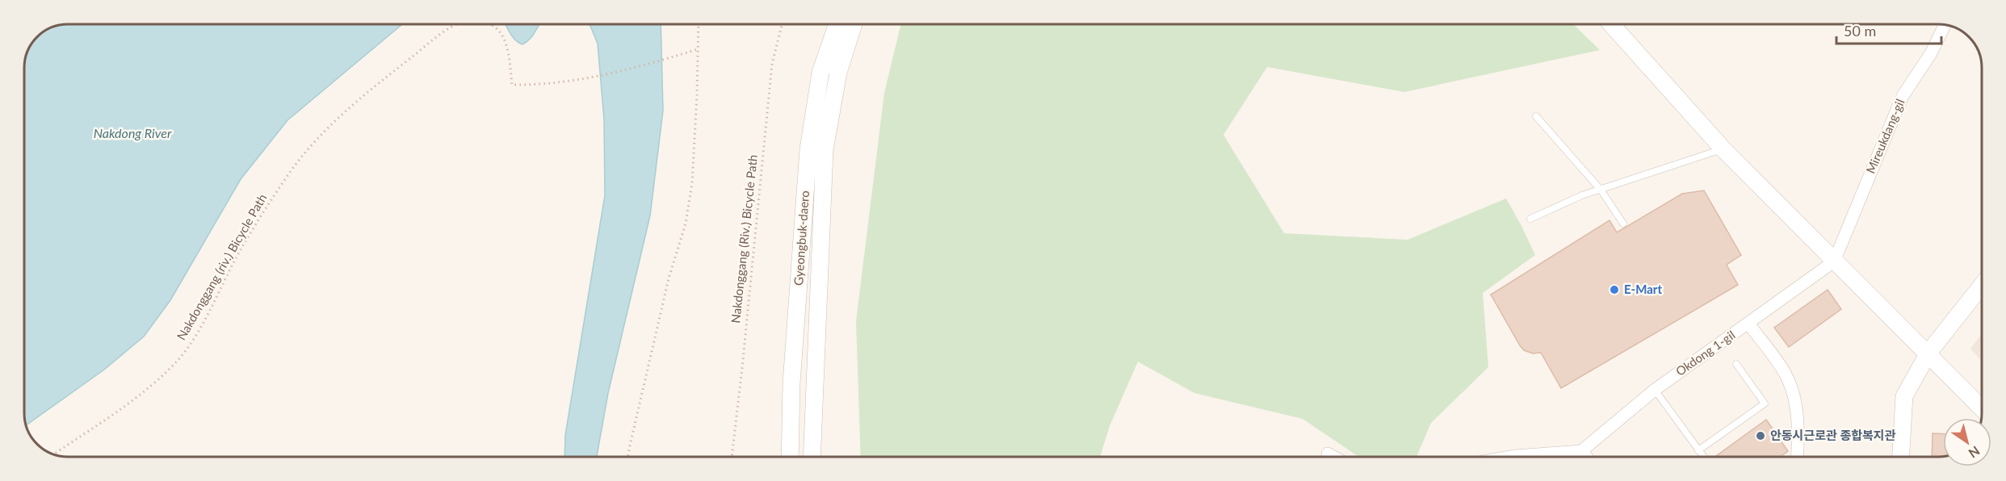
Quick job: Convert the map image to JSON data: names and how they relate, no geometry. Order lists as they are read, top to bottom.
{
  "streets": {
    "street": ["Mireukdang-gil", "Gyeongbuk-daero", "Okdong 1-gil"],
    "path": ["Nakdonggang (Riv.) Bicycle Path", "Nakdonggang (riv.) Bicycle Path"]
  },
  "crossings": [
    ["Mireukdang-gil", "Okdong 1-gil"]
  ],
  "water": ["Nakdong River"],
  "places": ["E-Mart", "안동시근로관 종합복지관"],
  "scale_bar": "50 m",
  "north": "bottom right"
}
